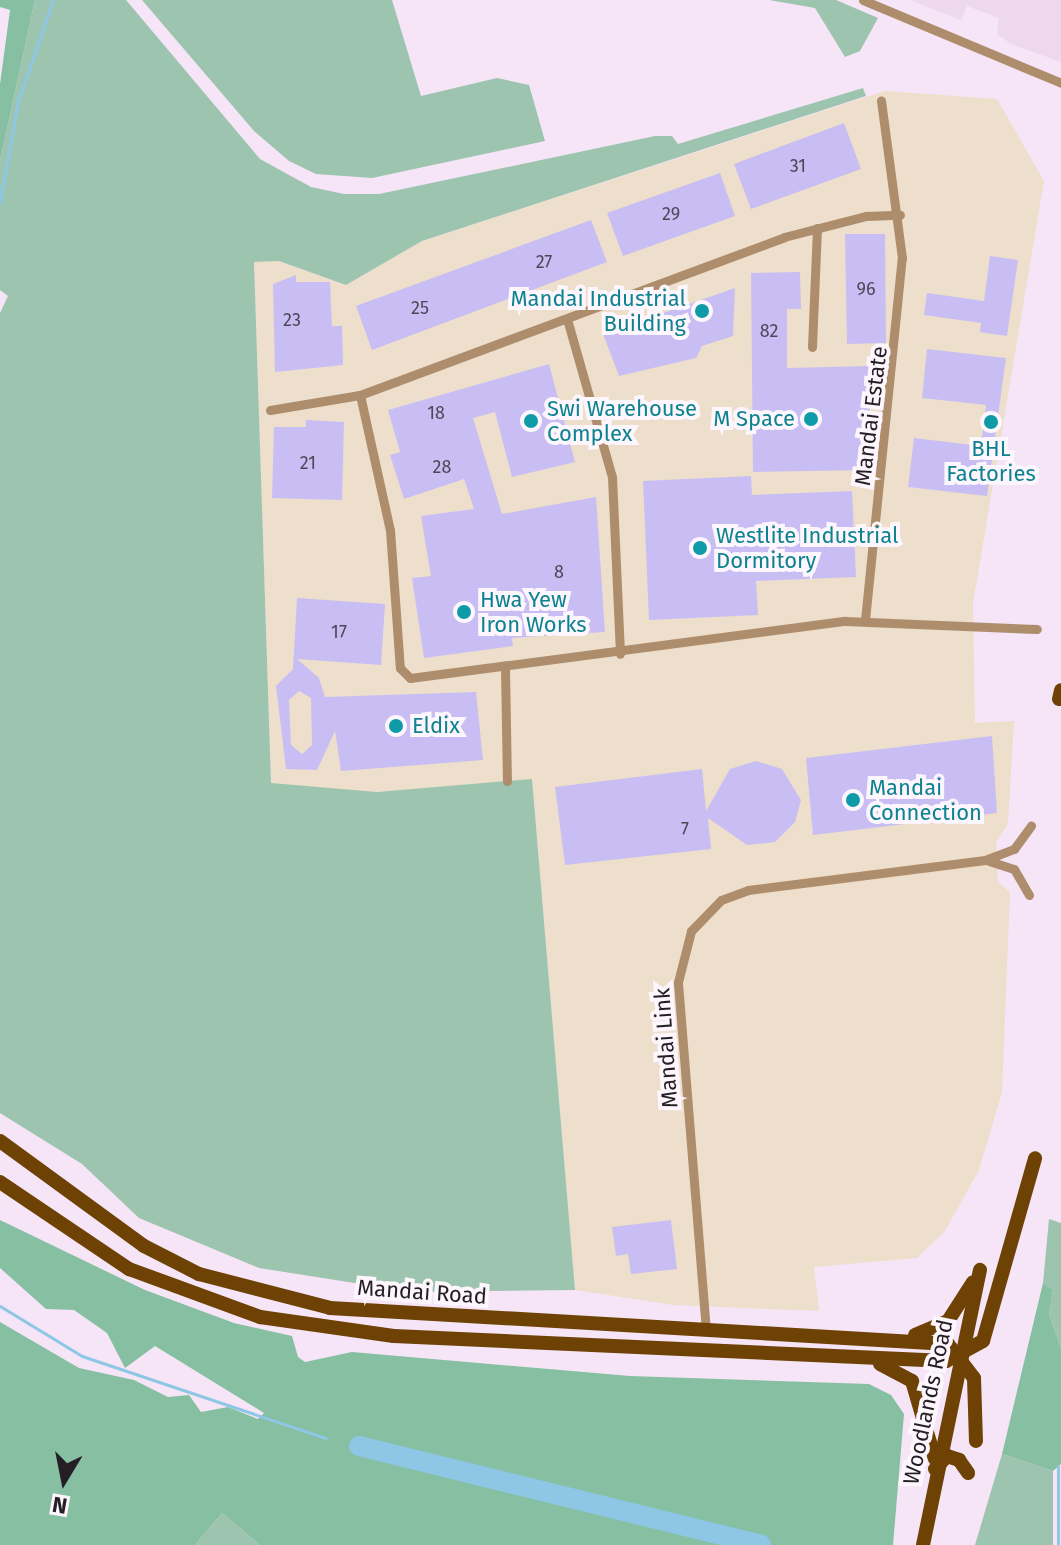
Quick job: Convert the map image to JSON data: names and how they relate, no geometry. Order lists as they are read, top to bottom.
{
  "streets": {
    "main road": ["Mandai Road", "Woodlands Road"],
    "street": ["Mandai Estate", "Mandai Link"]
  },
  "crossings": [
    ["Mandai Link", "Mandai Road"],
    ["Mandai Road", "Woodlands Road"]
  ],
  "places": [
    "Mandai Industrial Building",
    "M Space",
    "Swi Warehouse Complex",
    "BHL Factories",
    "Westlite Industrial Dormitory",
    "Hwa Yew Iron Works",
    "Eldix",
    "Mandai Connection"
  ],
  "house_numbers": [
    "31",
    "29",
    "27",
    "96",
    "25",
    "23",
    "82",
    "18",
    "21",
    "28",
    "8",
    "17",
    "7"
  ],
  "north": "bottom"
}
